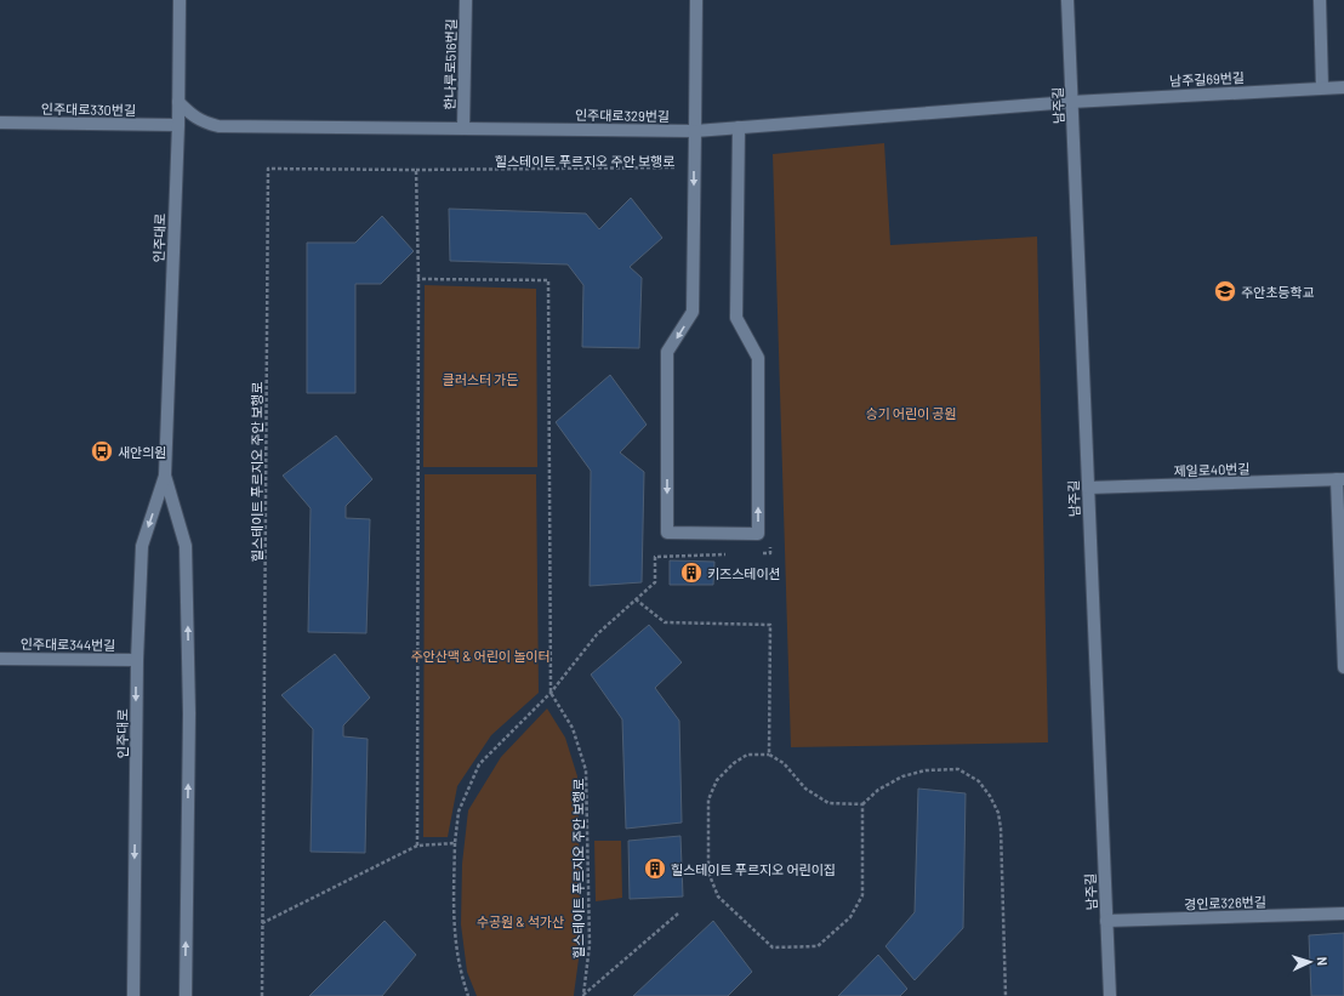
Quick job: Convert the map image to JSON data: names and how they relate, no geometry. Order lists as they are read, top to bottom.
{
  "streets": {
    "main road": [
      "한나루로516번길",
      "남주길69번길",
      "남주길",
      "인주대로330번길",
      "인주대로329번길",
      "인주대로",
      "제일로40번길",
      "인주대로344번길",
      "경인로326번길"
    ],
    "path": ["힐스테이트 푸르지오 주안 보행로"]
  },
  "crossings": [
    ["한나루로516번길", "인주대로329번길"],
    ["남주길69번길", "남주길"],
    ["남주길69번길", "인주대로329번길"],
    ["남주길", "인주대로329번길"],
    ["남주길", "제일로40번길"],
    ["남주길", "경인로326번길"],
    ["인주대로330번길", "인주대로"],
    ["인주대로329번길", "인주대로"],
    ["인주대로", "인주대로344번길"]
  ],
  "parks": [
    "클러스터 가든",
    "승기 어린이 공원",
    "주안산맥 & 어린이 놀이터",
    "수공원 & 석가산"
  ],
  "places": {
    "school or university": ["주안초등학교"],
    "bus stop": ["새안의원"],
    "building": ["키즈스테이션", "힐스테이트 푸르지오 어린이집"]
  },
  "north": "right"
}
